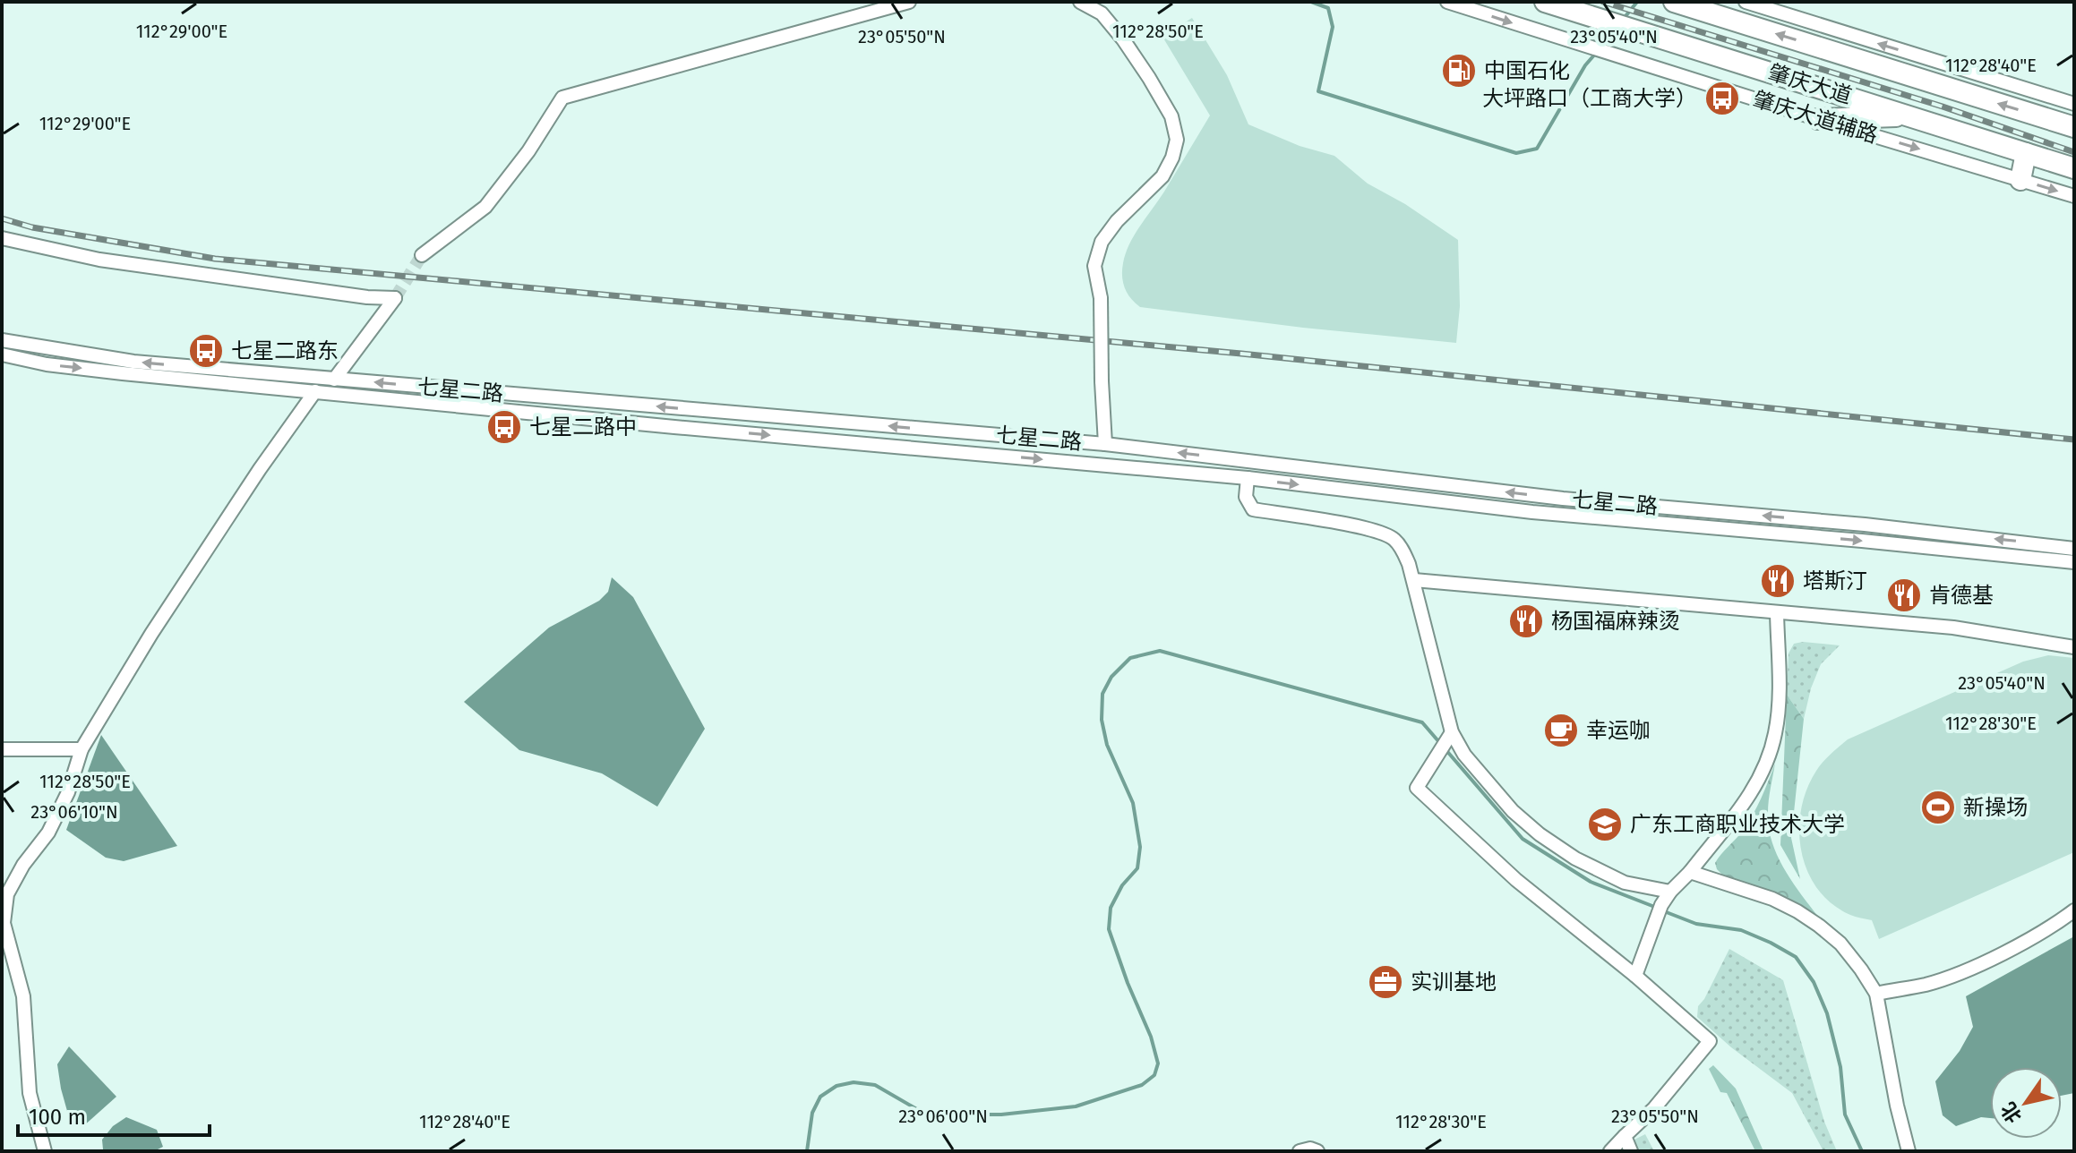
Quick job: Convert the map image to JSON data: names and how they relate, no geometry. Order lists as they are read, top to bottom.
{
  "streets": {
    "highway": ["肇庆大道"],
    "street": ["肇庆大道辅路", "七星二路"]
  },
  "places": {
    "fuel station": ["中国石化"],
    "bus stop": ["大坪路口（工商大学）", "七星二路东", "七星二路中"],
    "restaurant": ["塔斯汀", "肯德基", "杨国福麻辣烫"],
    "cafe": ["幸运咖"],
    "sports": ["新操场"],
    "school or university": ["广东工商职业技术大学"],
    "office": ["实训基地"]
  },
  "scale_bar": "100 m",
  "north": "bottom left",
  "coordinates": [
    "112°29'00\"E",
    "112°28'50\"E",
    "23°05'50\"N",
    "23°05'40\"N",
    "112°28'40\"E",
    "112°28'30\"E",
    "23°06'10\"N",
    "23°06'00\"N"
  ]
}
